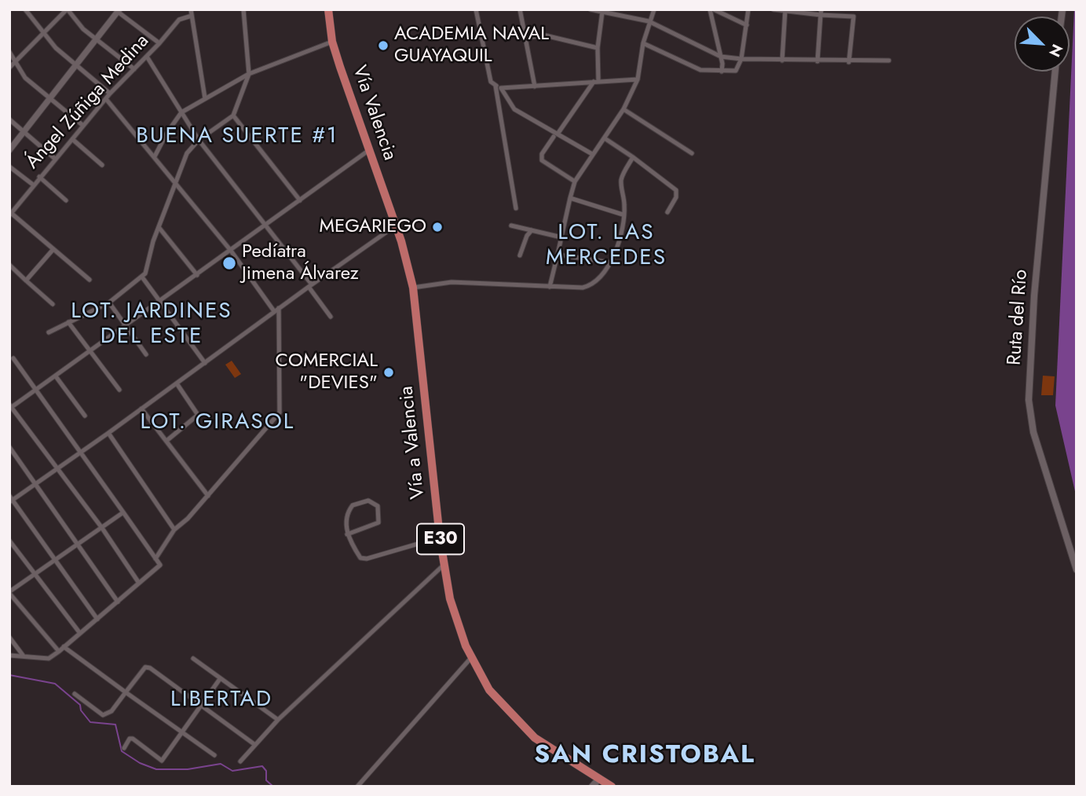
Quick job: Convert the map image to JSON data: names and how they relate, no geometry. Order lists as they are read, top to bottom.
{
  "streets": {
    "highway": ["Vía Valencia", "Vía a Valencia", "E30"],
    "main road": ["Ruta del Río"],
    "street": ["Ángel Zúñiga Medina"]
  },
  "crossings": [
    ["Vía Valencia", "Vía a Valencia"]
  ],
  "districts": [
    "BUENA SUERTE #1",
    "LOT. LAS MERCEDES",
    "LOT. JARDINES DEL ESTE",
    "LOT. GIRASOL",
    "LIBERTAD",
    "SAN CRISTOBAL"
  ],
  "places": [
    "ACADEMIA NAVAL GUAYAQUIL",
    "MEGARIEGO",
    "Pedíatra Jimena Álvarez",
    "COMERCIAL \"DEVIES\""
  ],
  "north": "bottom right"
}
